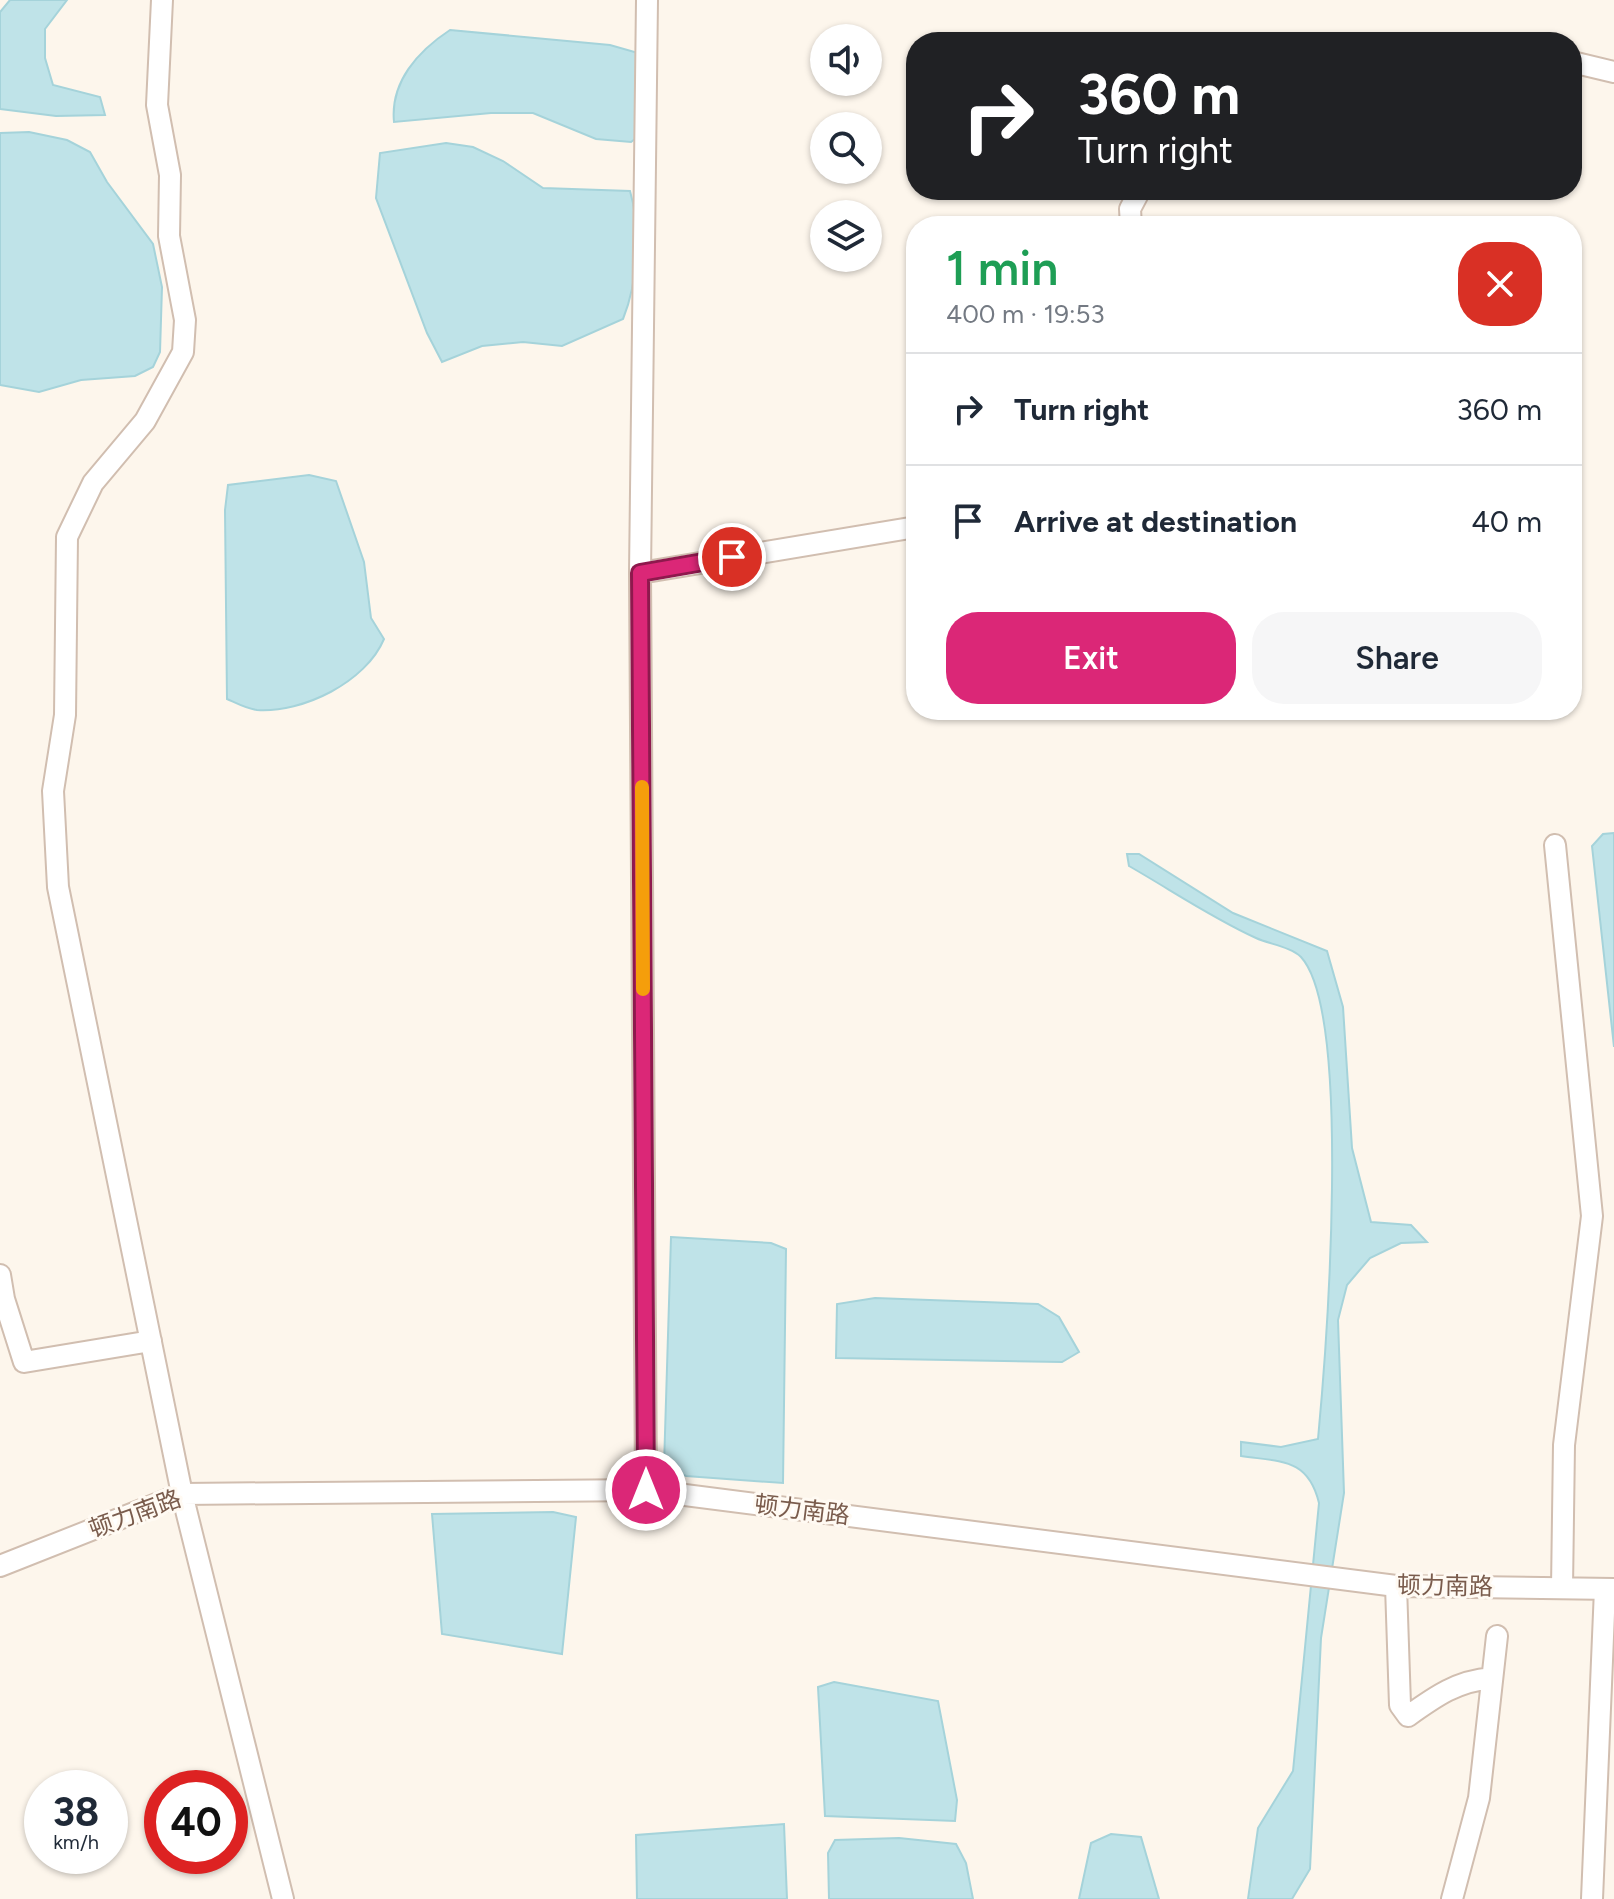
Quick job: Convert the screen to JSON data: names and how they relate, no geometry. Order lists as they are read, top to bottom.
{
  "streets": {
    "street": ["顿力南路"]
  },
  "page": {
    "turn": ["360 m", "Turn right"],
    "heading": ["1 min", "400 m · 19:53"],
    "list": [
      {
        "name": "Turn right",
        "value": "360 m"
      },
      {
        "name": "Arrive at destination",
        "value": "40 m"
      }
    ],
    "buttons": ["Exit", "Share"],
    "speed": "38 km/h",
    "limit": "40"
  }
}
